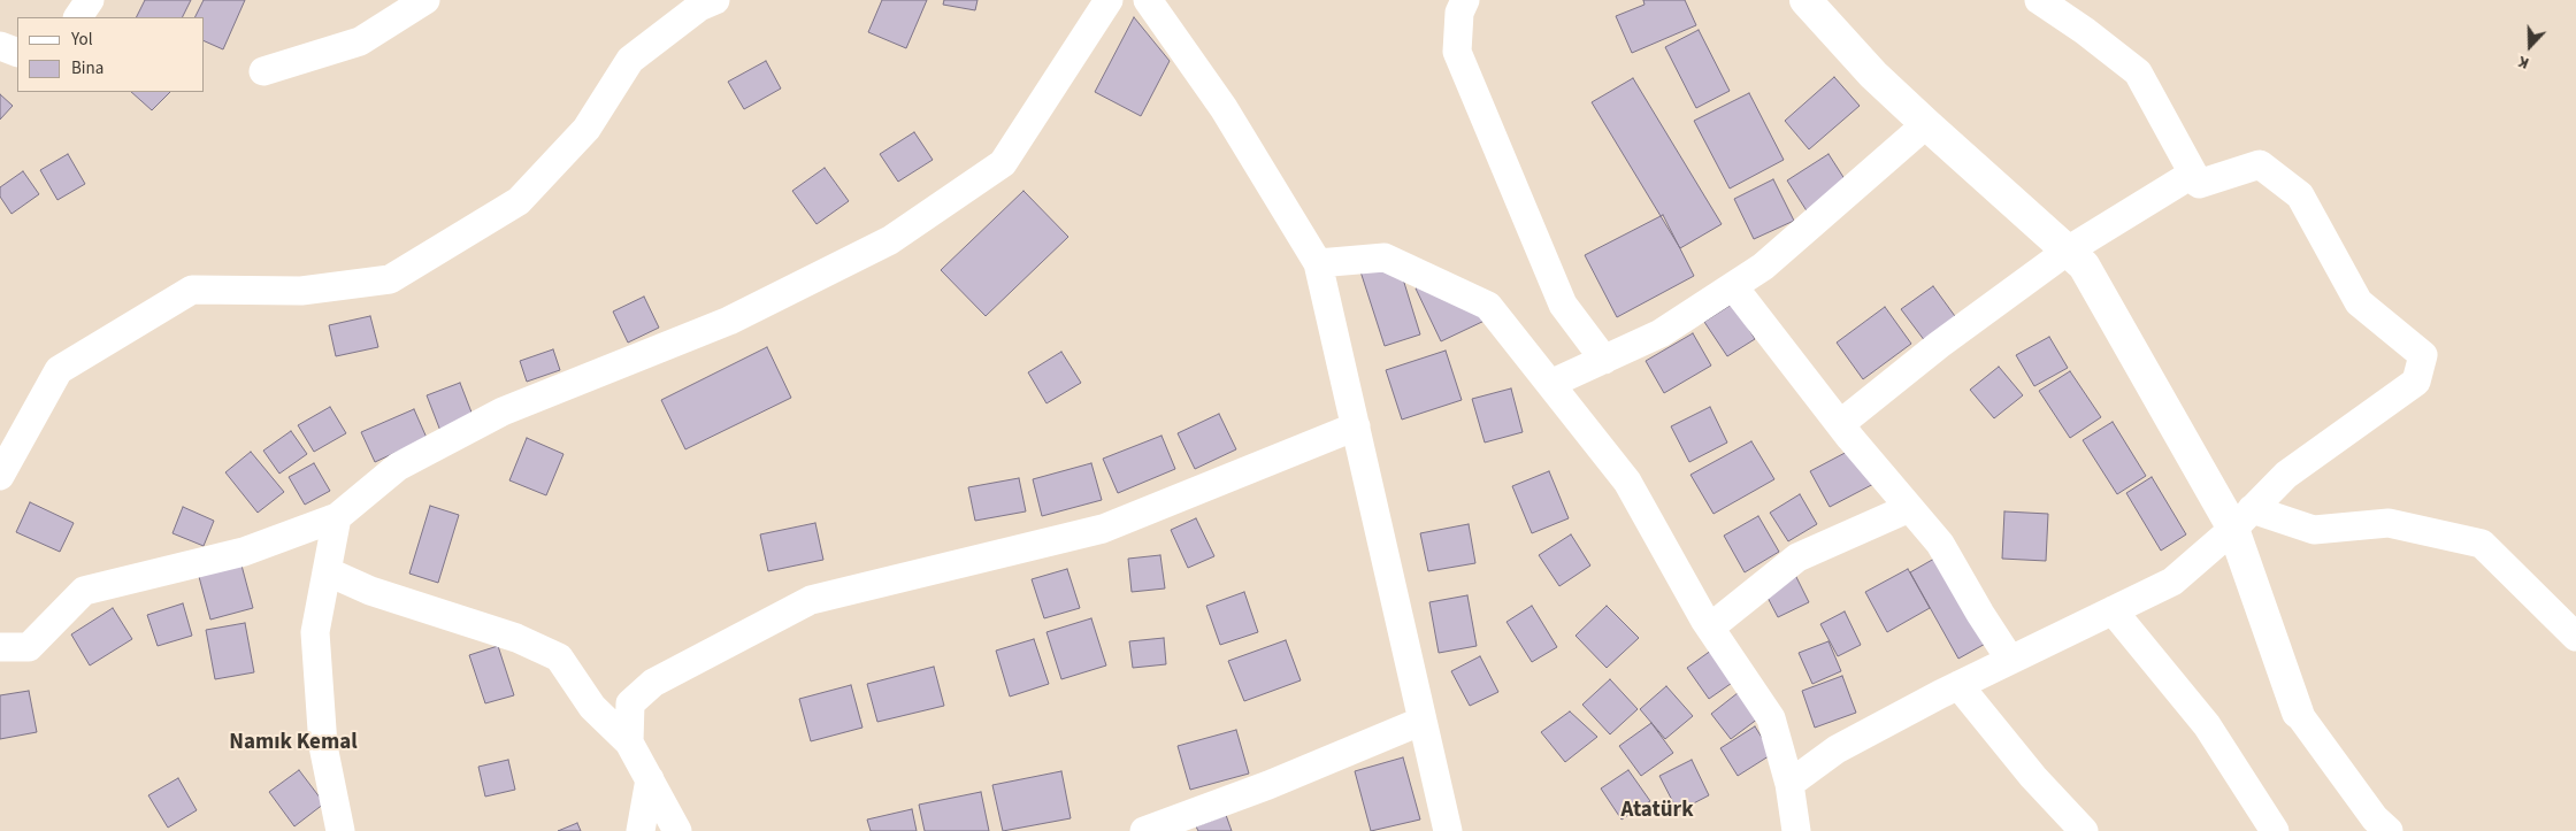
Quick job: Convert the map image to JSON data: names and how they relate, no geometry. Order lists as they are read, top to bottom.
{
  "districts": ["Namık Kemal", "Atatürk"],
  "legend": ["Yol", "Bina"],
  "north": "bottom"
}
